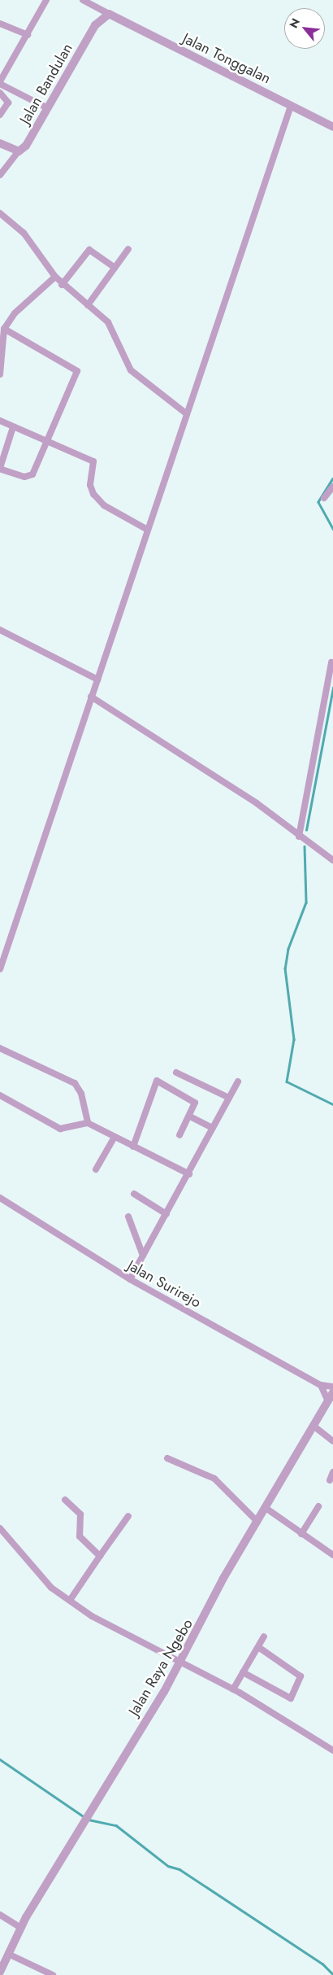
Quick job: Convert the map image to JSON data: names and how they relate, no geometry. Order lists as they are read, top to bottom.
{
  "streets": {
    "street": [
      "Jalan Tonggalan",
      "Jalan Bandulan",
      "Jalan Surirejo",
      "Jalan Raya Ngebo"
    ]
  },
  "crossings": [
    ["Jalan Tonggalan", "Jalan Bandulan"]
  ],
  "north": "top left"
}
